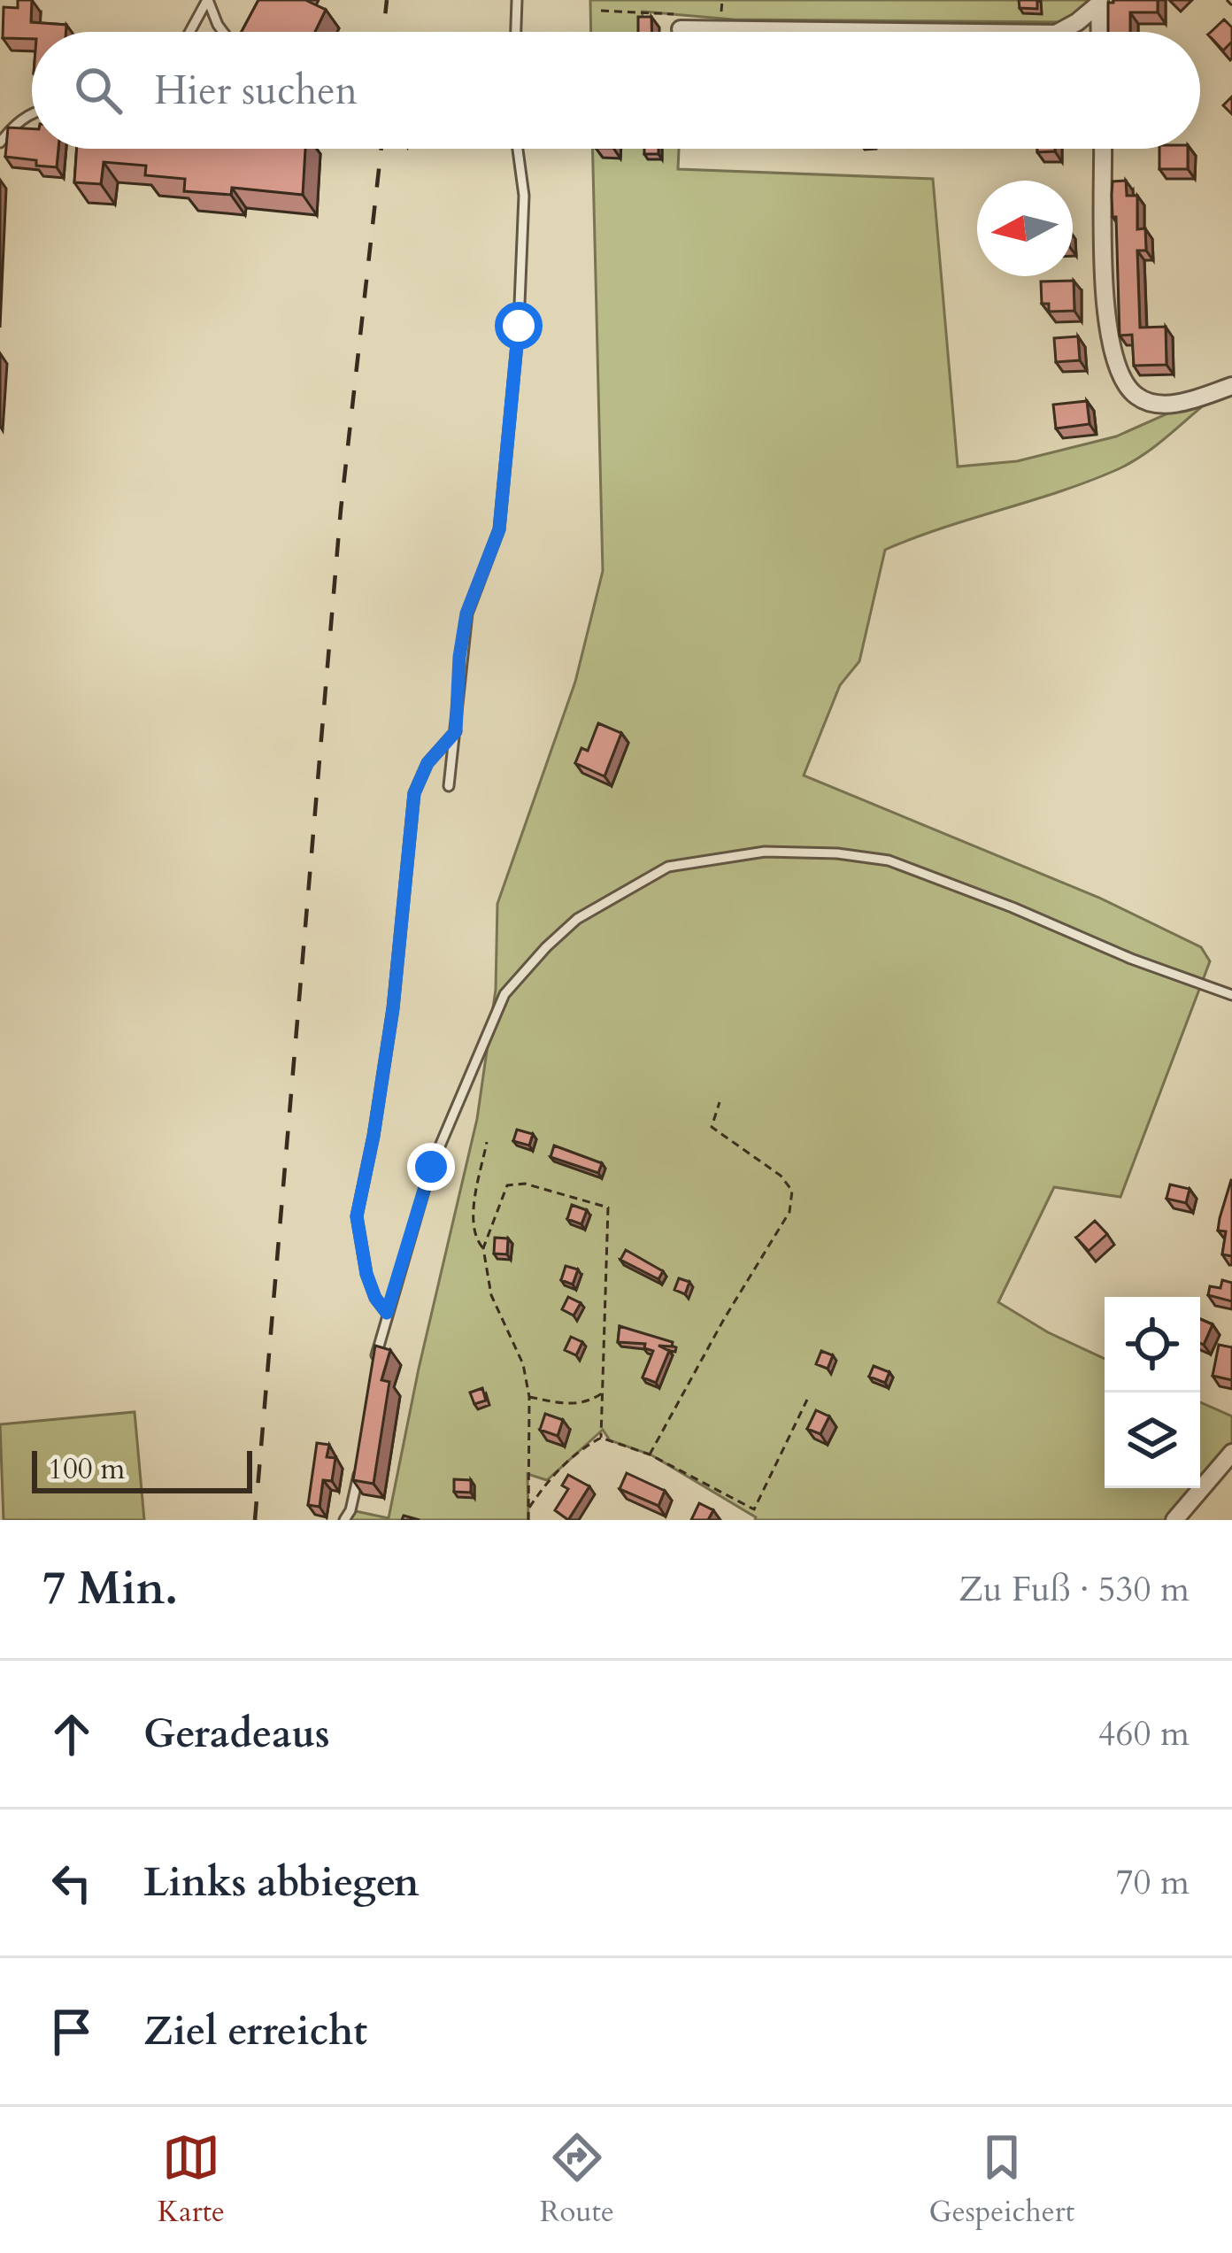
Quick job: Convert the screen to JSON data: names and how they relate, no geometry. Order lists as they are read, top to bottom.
{
  "scale_bar": "100 m",
  "north": "left",
  "page": {
    "search": "Hier suchen",
    "scale": "100 m",
    "heading": ["7 Min.", "Zu Fuß · 530 m"],
    "list": [
      ["Geradeaus", "460 m"],
      ["Links abbiegen", "70 m"],
      "Ziel erreicht"
    ],
    "nav": ["Karte", "Route", "Gespeichert"]
  }
}
